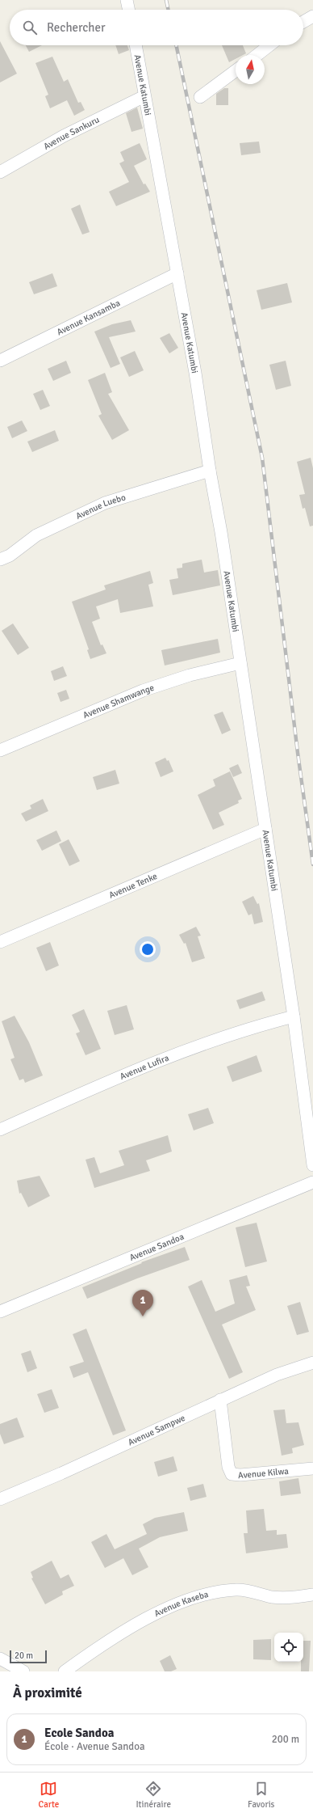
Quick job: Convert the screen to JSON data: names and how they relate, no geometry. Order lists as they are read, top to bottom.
{
  "streets": {
    "street": [
      "Avenue Katumbi",
      "Avenue Sankuru",
      "Avenue Kansamba",
      "Avenue Luebo",
      "Avenue Shamwange",
      "Avenue Tenke",
      "Avenue Lufira",
      "Avenue Sandoa",
      "Avenue Sampwe",
      "Avenue Kilwa",
      "Avenue Kaseba"
    ]
  },
  "crossings": [
    ["Avenue Katumbi", "Avenue Sankuru"],
    ["Avenue Katumbi", "Avenue Kansamba"],
    ["Avenue Katumbi", "Avenue Luebo"],
    ["Avenue Katumbi", "Avenue Shamwange"],
    ["Avenue Katumbi", "Avenue Tenke"],
    ["Avenue Katumbi", "Avenue Lufira"],
    ["Avenue Sampwe", "Avenue Kilwa"]
  ],
  "scale_bar": "20 m",
  "north": "top",
  "page": {
    "search": "Rechercher",
    "pins": "1",
    "scale": "20 m",
    "heading": "À proximité",
    "list": [
      {
        "mark": "1",
        "name": "Ecole Sandoa",
        "note": "École · Avenue Sandoa",
        "value": "200 m"
      }
    ],
    "nav": ["Carte", "Itinéraire", "Favoris"]
  }
}
